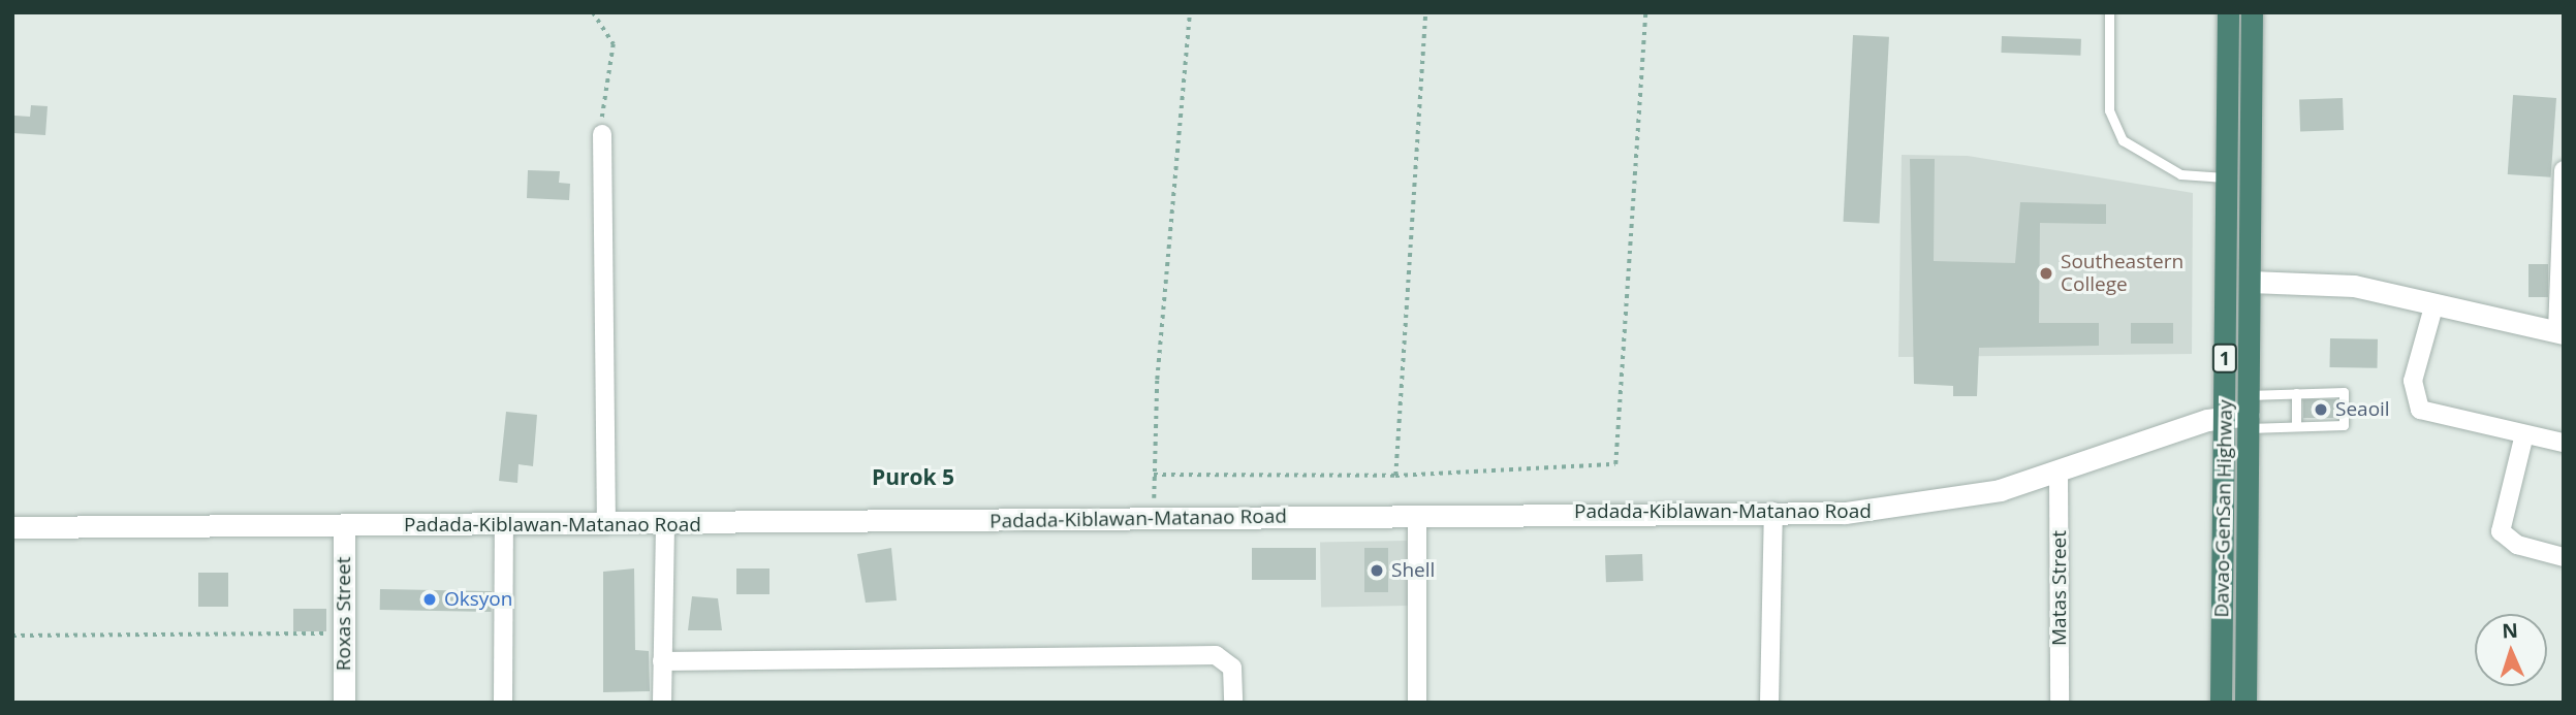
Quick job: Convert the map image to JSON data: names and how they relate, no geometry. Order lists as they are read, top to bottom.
{
  "streets": {
    "highway": ["1", "Davao-GenSan Highway"],
    "main road": ["Padada-Kiblawan-Matanao Road", "Roxas Street"],
    "street": ["Matas Street"]
  },
  "crossings": [
    ["Davao-GenSan Highway", "Padada-Kiblawan-Matanao Road"],
    ["Padada-Kiblawan-Matanao Road", "Matas Street"],
    ["Padada-Kiblawan-Matanao Road", "Roxas Street"]
  ],
  "districts": ["Purok 5"],
  "places": [
    "Southeastern College",
    "Seaoil",
    "Shell",
    "Oksyon"
  ],
  "north": "top"
}
